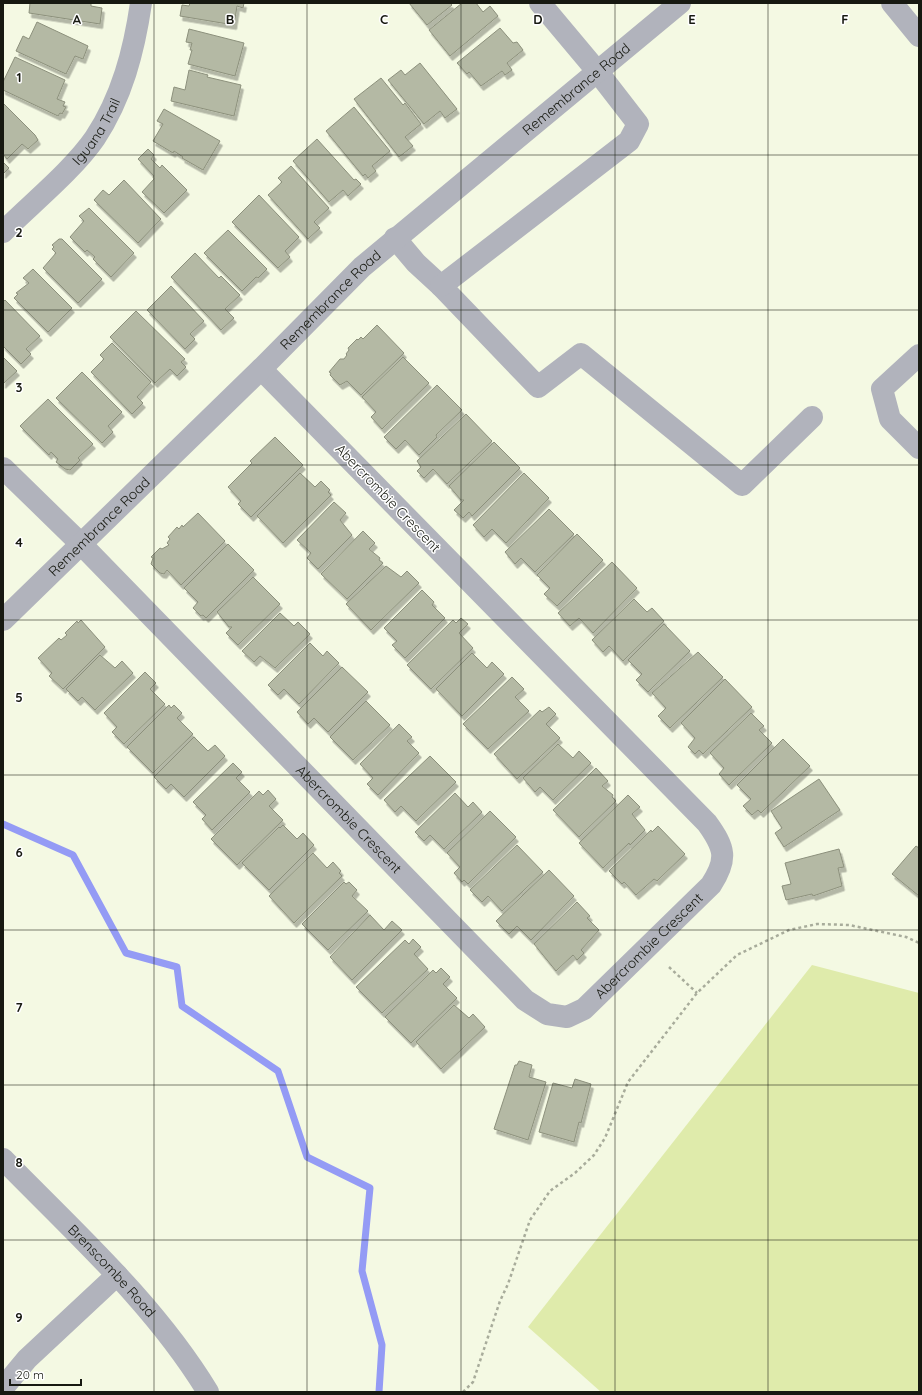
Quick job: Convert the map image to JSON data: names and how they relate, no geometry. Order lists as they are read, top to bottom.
{
  "streets": {
    "street": [
      "Remembrance Road",
      "Iguana Trail",
      "Abercrombie Crescent",
      "Brenscombe Road"
    ]
  },
  "crossings": [
    ["Remembrance Road", "Abercrombie Crescent"]
  ],
  "scale_bar": "20 m",
  "grid": {
    "columns": [
      "A",
      "B",
      "C",
      "D",
      "E",
      "F"
    ],
    "rows": [
      "1",
      "2",
      "3",
      "4",
      "5",
      "6",
      "7",
      "8",
      "9"
    ]
  }
}
